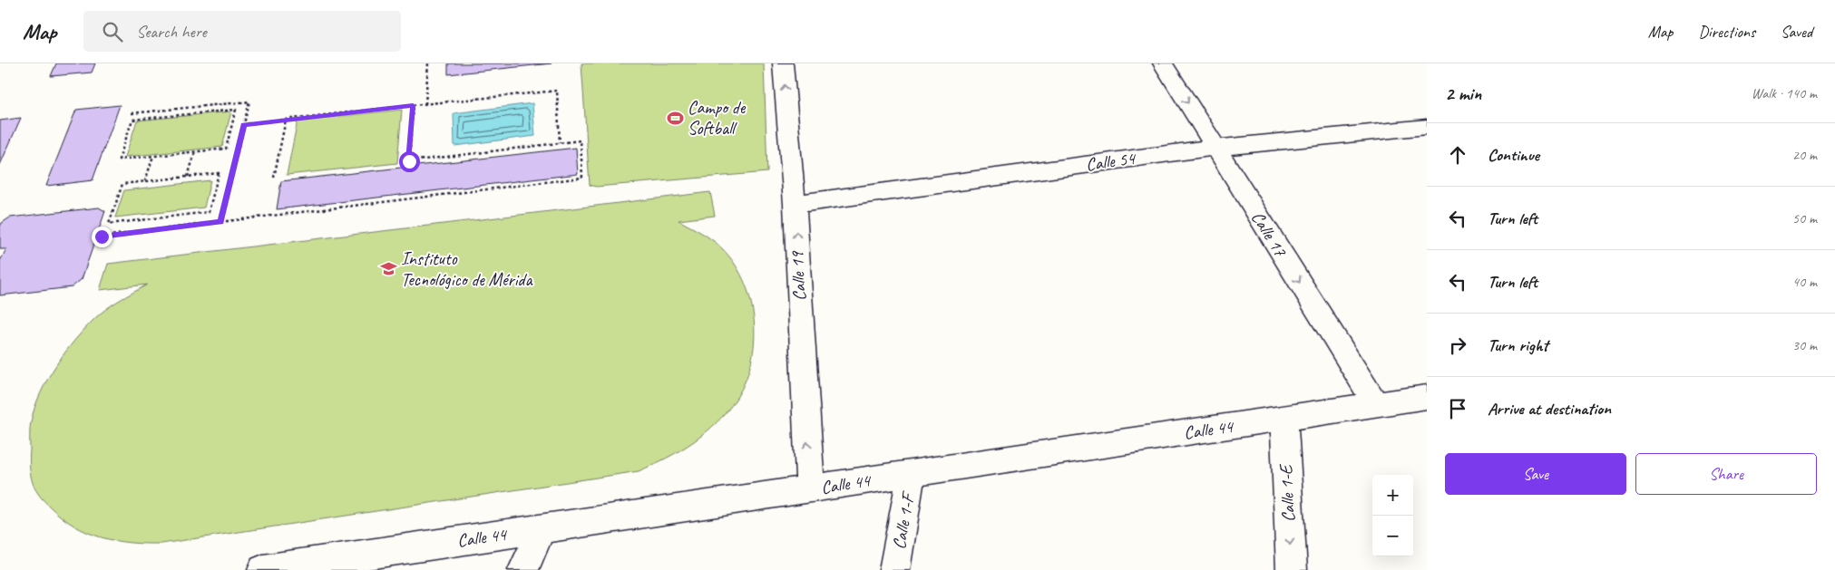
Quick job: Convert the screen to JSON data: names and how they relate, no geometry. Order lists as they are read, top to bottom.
{
  "streets": {
    "street": [
      "Calle 54",
      "Calle 17",
      "Calle 19",
      "Calle 44",
      "Calle 1-E",
      "Calle 1-F"
    ]
  },
  "crossings": [
    ["Calle 54", "Calle 17"],
    ["Calle 54", "Calle 19"],
    ["Calle 17", "Calle 44"],
    ["Calle 19", "Calle 44"],
    ["Calle 44", "Calle 1-E"],
    ["Calle 44", "Calle 1-F"]
  ],
  "one_way": ["Calle 17", "Calle 19", "Calle 1-E"],
  "places": {
    "sports": ["Campo de Softball"],
    "school or university": ["Instituto Tecnológico de Mérida"]
  },
  "page": {
    "header": "Map",
    "search": "Search here",
    "nav": ["Map", "Directions", "Saved"],
    "heading": ["2 min", "Walk · 140 m"],
    "list": [
      ["Continue", "20 m"],
      ["Turn left", "50 m"],
      ["Turn left", "40 m"],
      ["Turn right", "30 m"],
      "Arrive at destination"
    ],
    "buttons": ["Save", "Share"],
    "map_buttons": ["+", "−"]
  }
}
